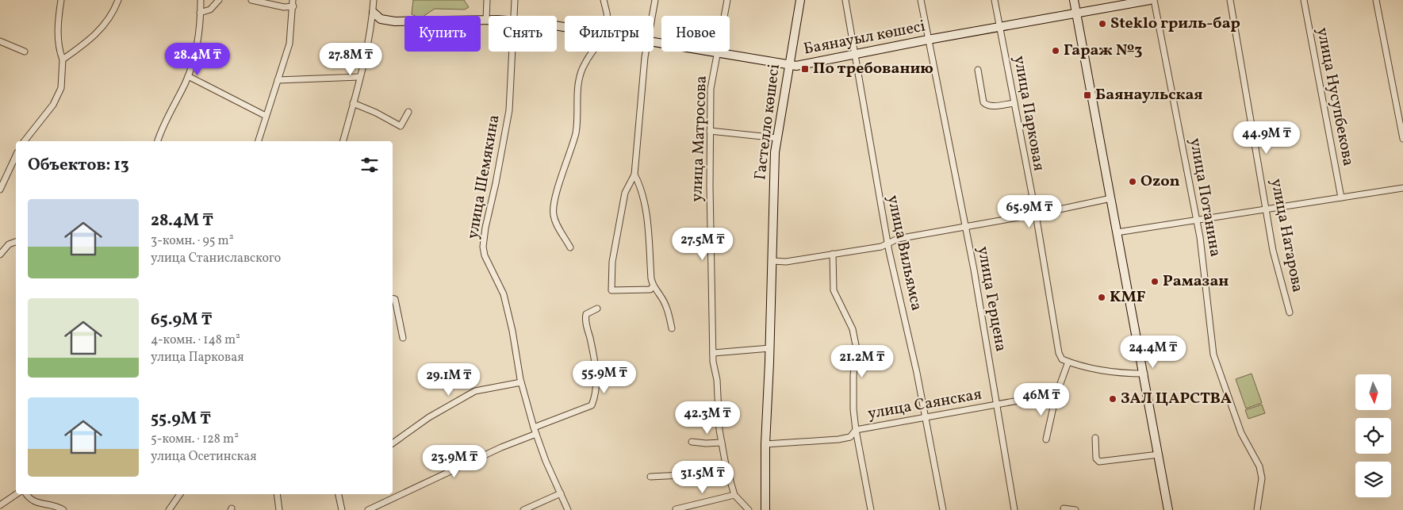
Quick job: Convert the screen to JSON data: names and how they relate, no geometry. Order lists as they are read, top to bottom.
{
  "streets": {
    "street": [
      "Баянауыл көшесі",
      "улица Нусупбекова",
      "улица Парковая",
      "Гастелло көшесі",
      "улица Матросова",
      "улица Шемякина",
      "улица Потанина",
      "улица Натарова",
      "улица Вильямса",
      "улица Герцена",
      "улица Саянская"
    ]
  },
  "crossings": [
    ["Баянауыл көшесі", "улица Парковая"],
    ["Баянауыл көшесі", "Гастелло көшесі"],
    ["Баянауыл көшесі", "улица Матросова"],
    ["Баянауыл көшесі", "улица Вильямса"],
    ["Баянауыл көшесі", "улица Герцена"],
    ["Гастелло көшесі", "улица Саянская"],
    ["улица Вильямса", "улица Саянская"],
    ["улица Герцена", "улица Саянская"]
  ],
  "places": {
    "other": [
      "Steklo гриль-бар",
      "Гараж №3",
      "Ozon",
      "Рамазан",
      "KMF",
      "ЗАЛ ЦАРСТВА"
    ],
    "transit": ["По требованию", "Баянаульская"]
  },
  "north": "bottom",
  "page": {
    "chip": [
      "Купить",
      "Снять",
      "Фильтры",
      "Новое"
    ],
    "price": [
      "28.4M ₸",
      "27.8M ₸",
      "44.9M ₸",
      "65.9M ₸",
      "27.5M ₸",
      "24.4M ₸",
      "21.2M ₸",
      "55.9M ₸",
      "29.1M ₸",
      "46M ₸",
      "42.3M ₸",
      "23.9M ₸",
      "31.5M ₸"
    ],
    "heading": "Объектов: 13",
    "list": [
      {
        "name": "28.4M ₸",
        "note": "3-комн. · 95 m² · улица Станиславского"
      },
      {
        "name": "65.9M ₸",
        "note": "4-комн. · 148 m² · улица Парковая"
      },
      {
        "name": "55.9M ₸",
        "note": "5-комн. · 128 m² · улица Осетинская"
      }
    ]
  }
}
